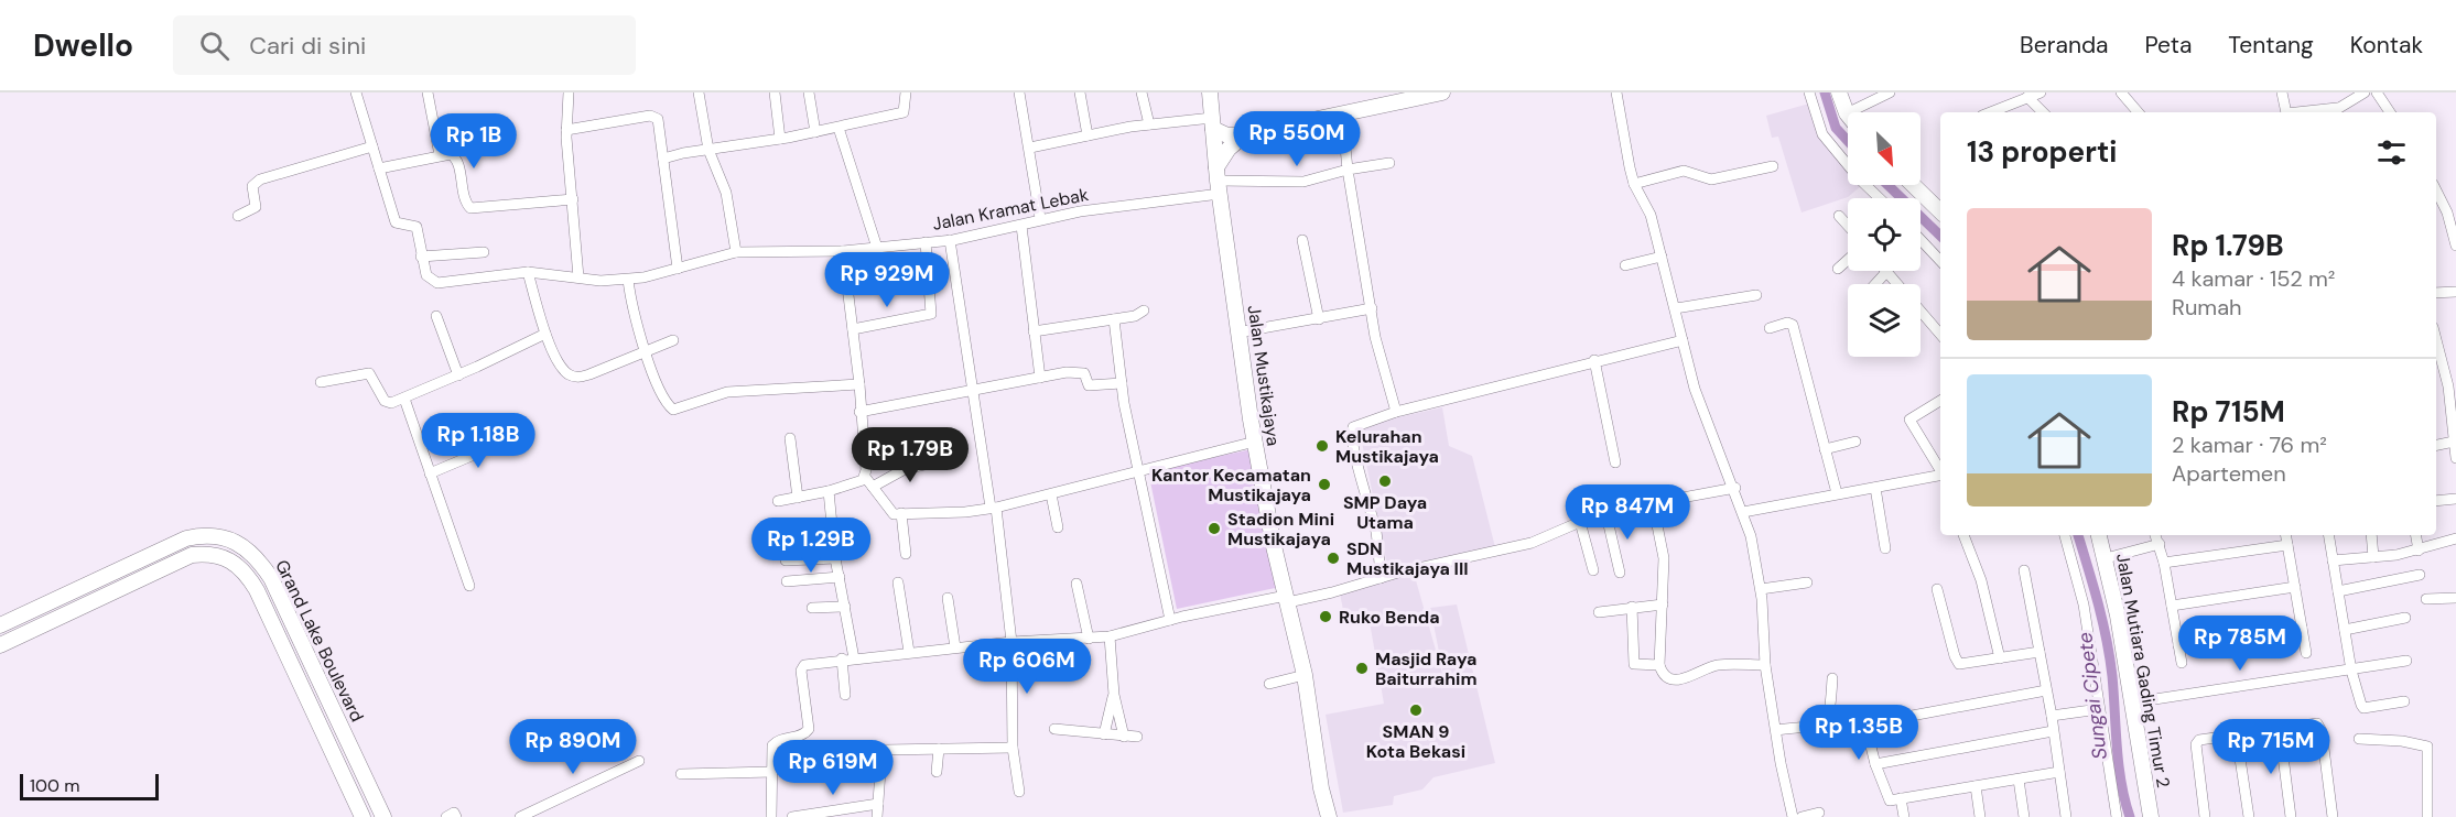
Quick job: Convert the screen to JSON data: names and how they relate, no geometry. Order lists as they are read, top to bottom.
{
  "streets": {
    "street": [
      "Jalan Kramat Lebak",
      "Jalan Mustikajaya",
      "Grand Lake Boulevard",
      "Jalan Mutiara Gading Timur 2"
    ]
  },
  "crossings": [
    ["Jalan Kramat Lebak", "Jalan Mustikajaya"]
  ],
  "water": ["Sungai Cipete"],
  "places": [
    "Kelurahan Mustikajaya",
    "SMP Daya Utama",
    "Kantor Kecamatan Mustikajaya",
    "Stadion Mini Mustikajaya",
    "SDN Mustikajaya III",
    "Ruko Benda",
    "Masjid Raya Baiturrahim",
    "SMAN 9 Kota Bekasi"
  ],
  "scale_bar": "100 m",
  "north": "bottom right",
  "page": {
    "header": "Dwello",
    "search": "Cari di sini",
    "nav": [
      "Beranda",
      "Peta",
      "Tentang",
      "Kontak"
    ],
    "price": [
      "Rp 550M",
      "Rp 1B",
      "Rp 929M",
      "Rp 1.18B",
      "Rp 1.79B",
      "Rp 847M",
      "Rp 1.29B",
      "Rp 785M",
      "Rp 606M",
      "Rp 1.35B",
      "Rp 890M",
      "Rp 715M",
      "Rp 619M"
    ],
    "heading": "13 properti",
    "list": [
      {
        "name": "Rp 1.79B",
        "note": "4 kamar · 152 m² · Rumah"
      },
      {
        "name": "Rp 715M",
        "note": "2 kamar · 76 m² · Apartemen"
      }
    ],
    "scale": "100 m"
  }
}
